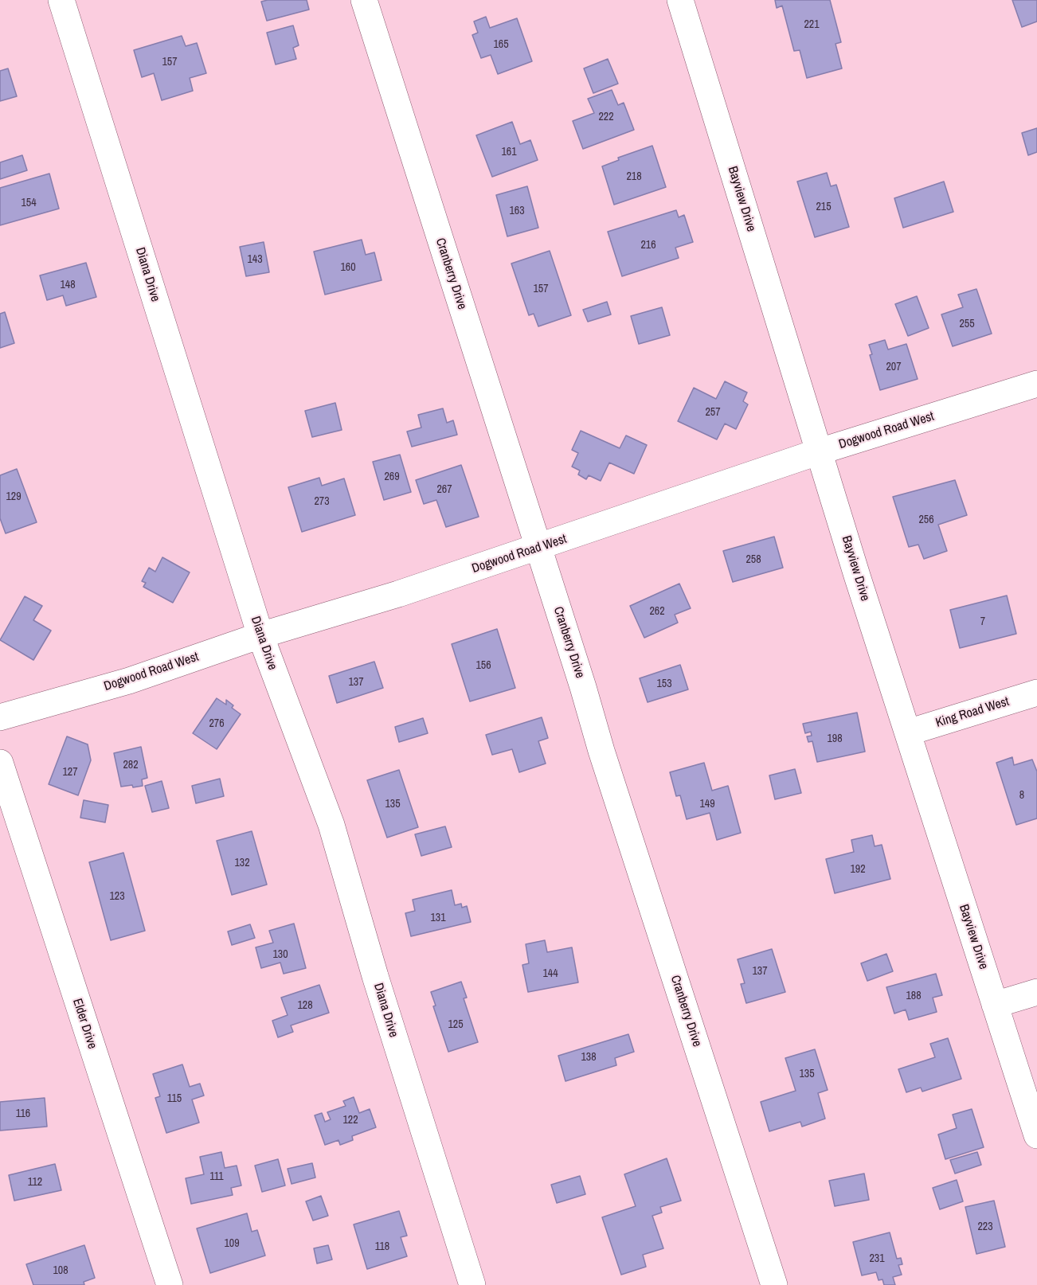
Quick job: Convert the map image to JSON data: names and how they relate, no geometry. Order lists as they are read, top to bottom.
{
  "streets": {
    "street": [
      "Bayview Drive",
      "Cranberry Drive",
      "Diana Drive",
      "Dogwood Road West",
      "King Road West",
      "Elder Drive"
    ]
  },
  "crossings": [
    ["Bayview Drive", "Dogwood Road West"],
    ["Bayview Drive", "King Road West"],
    ["Cranberry Drive", "Dogwood Road West"],
    ["Diana Drive", "Dogwood Road West"]
  ],
  "house_numbers": [
    "221",
    "165",
    "157",
    "222",
    "161",
    "218",
    "154",
    "215",
    "163",
    "216",
    "143",
    "160",
    "148",
    "157",
    "255",
    "207",
    "257",
    "269",
    "267",
    "129",
    "273",
    "256",
    "258",
    "262",
    "7",
    "156",
    "137",
    "153",
    "276",
    "198",
    "282",
    "127",
    "8",
    "135",
    "149",
    "132",
    "192",
    "123",
    "131",
    "130",
    "137",
    "144",
    "188",
    "128",
    "125",
    "138",
    "135",
    "115",
    "116",
    "122",
    "111",
    "112",
    "223",
    "109",
    "118",
    "231",
    "108"
  ]
}
